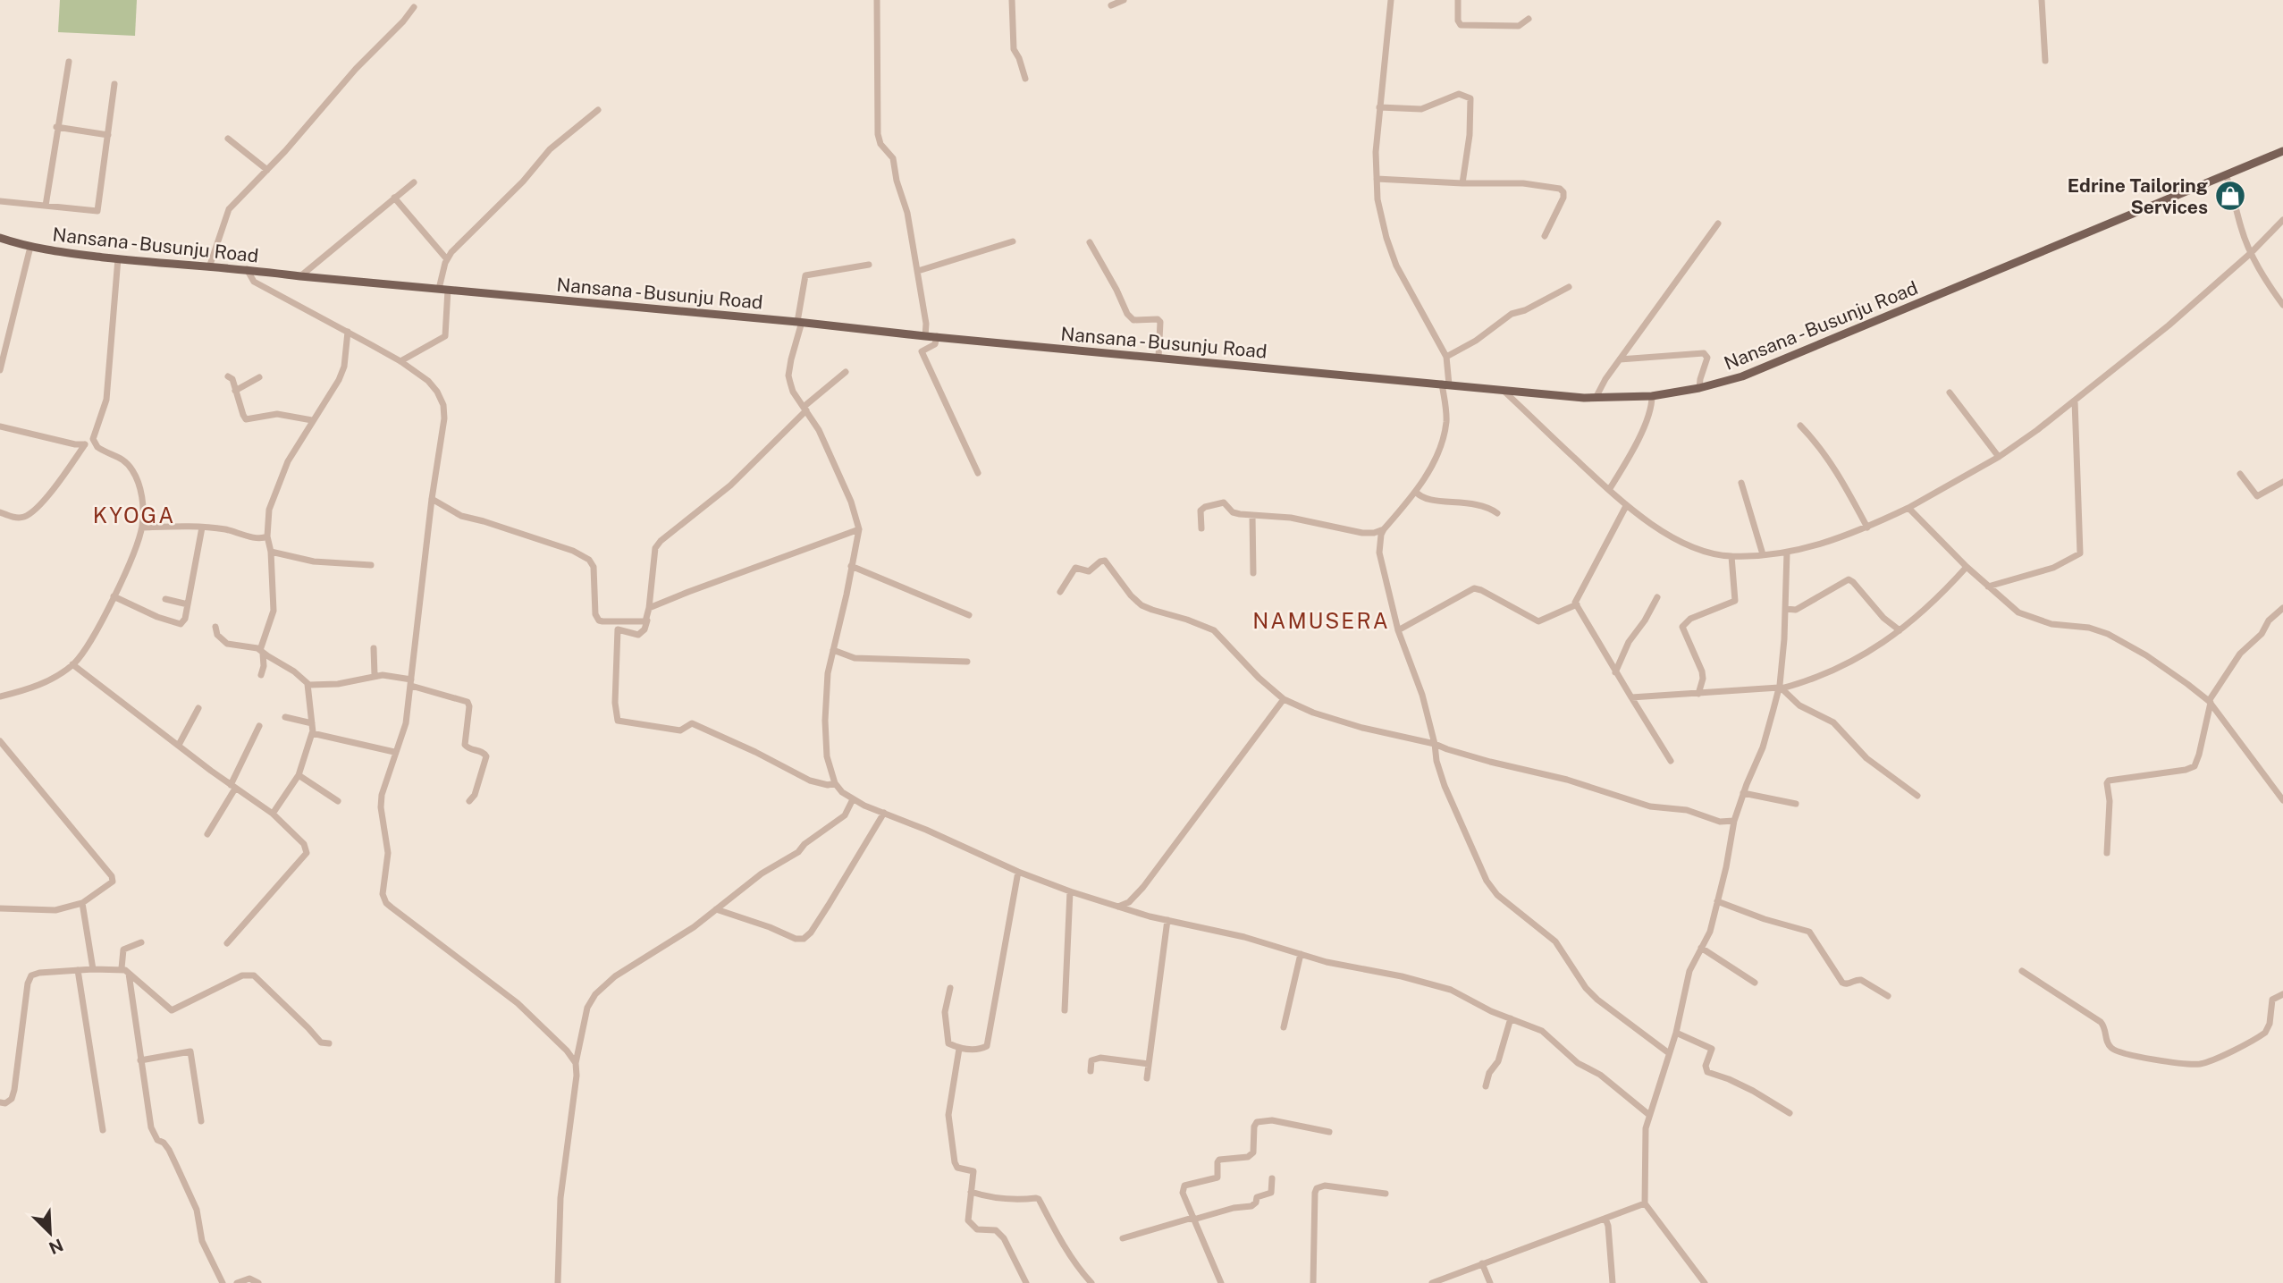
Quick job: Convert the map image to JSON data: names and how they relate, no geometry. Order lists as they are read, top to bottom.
{
  "streets": {
    "main road": ["Nansana - Busunju Road"]
  },
  "districts": ["KYOGA", "NAMUSERA"],
  "places": {
    "shop": ["Edrine Tailoring Services"]
  },
  "north": "bottom right"
}
